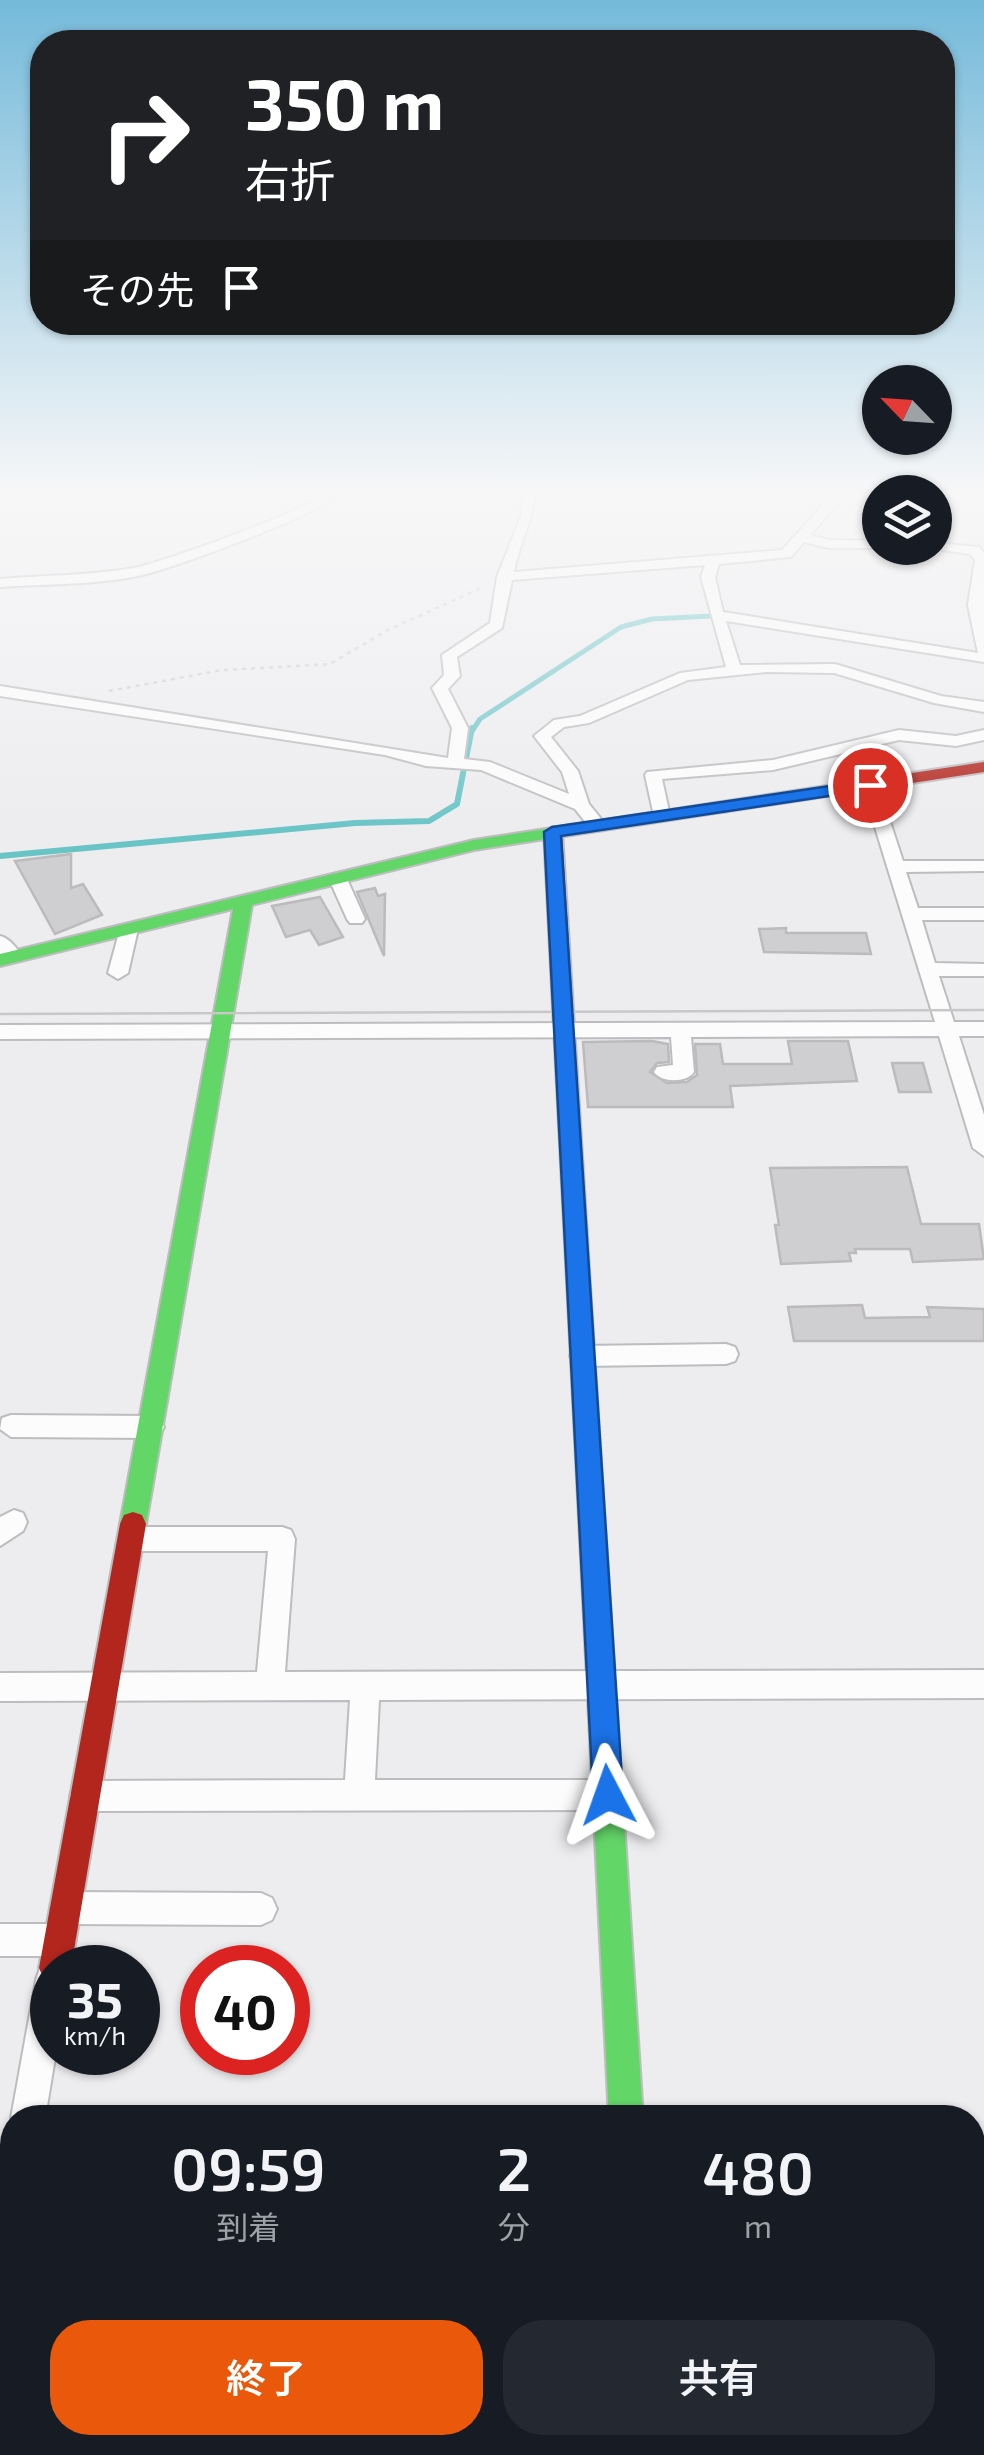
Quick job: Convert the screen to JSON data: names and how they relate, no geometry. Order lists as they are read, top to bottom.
{
  "north": "top left",
  "page": {
    "turn": ["350 m", "右折"],
    "then": "その先",
    "speed": "35 km/h",
    "limit": "40",
    "eta": [
      "09:59",
      "到着",
      "2",
      "分",
      "480",
      "m"
    ],
    "buttons": ["終了", "共有"]
  }
}
